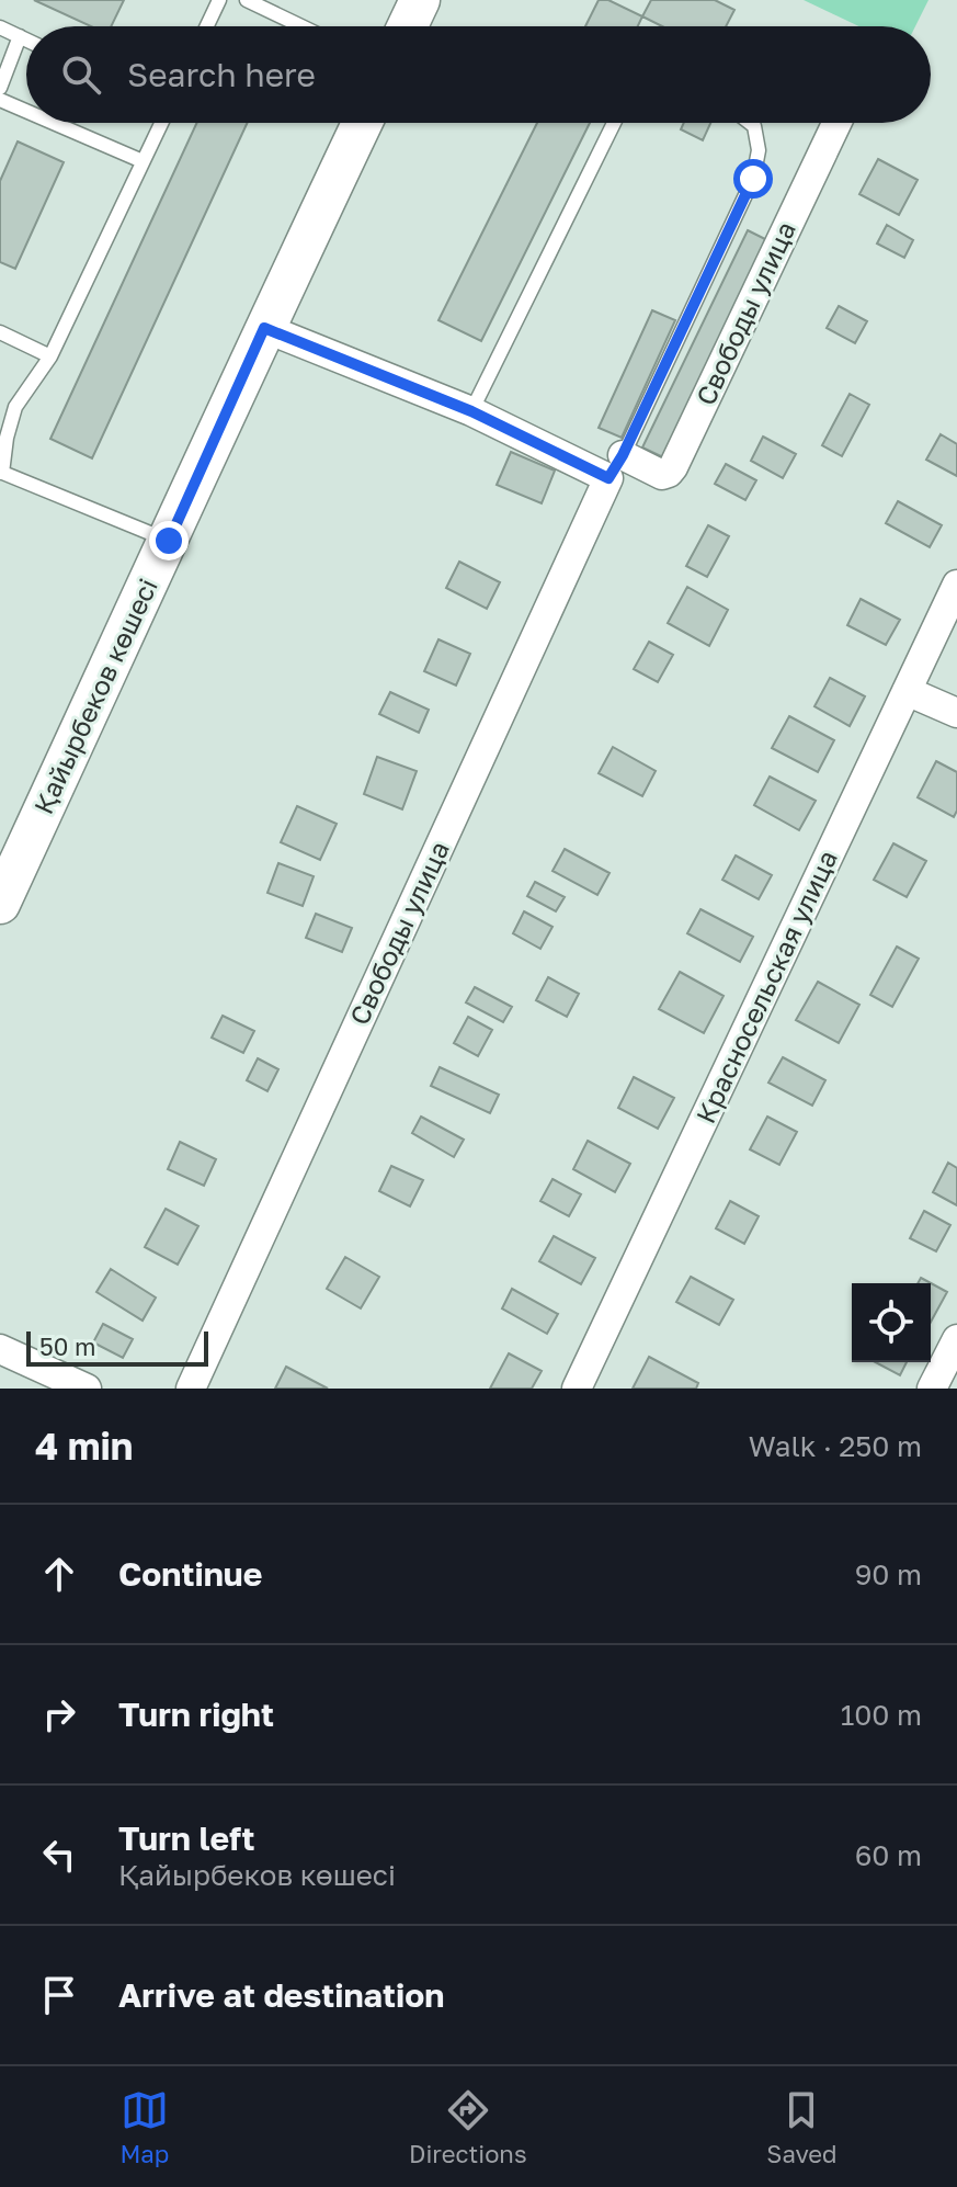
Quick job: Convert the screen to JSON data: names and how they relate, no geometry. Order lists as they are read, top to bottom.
{
  "streets": {
    "main road": ["Қайырбеков көшесі"],
    "street": ["Свободы улица", "Красносельская улица"]
  },
  "scale_bar": "50 m",
  "page": {
    "search": "Search here",
    "scale": "50 m",
    "heading": ["4 min", "Walk · 250 m"],
    "list": [
      ["Continue", "90 m"],
      ["Turn right", "100 m"],
      ["Turn left", "Қайырбеков көшесі", "60 m"],
      "Arrive at destination"
    ],
    "nav": ["Map", "Directions", "Saved"]
  }
}
